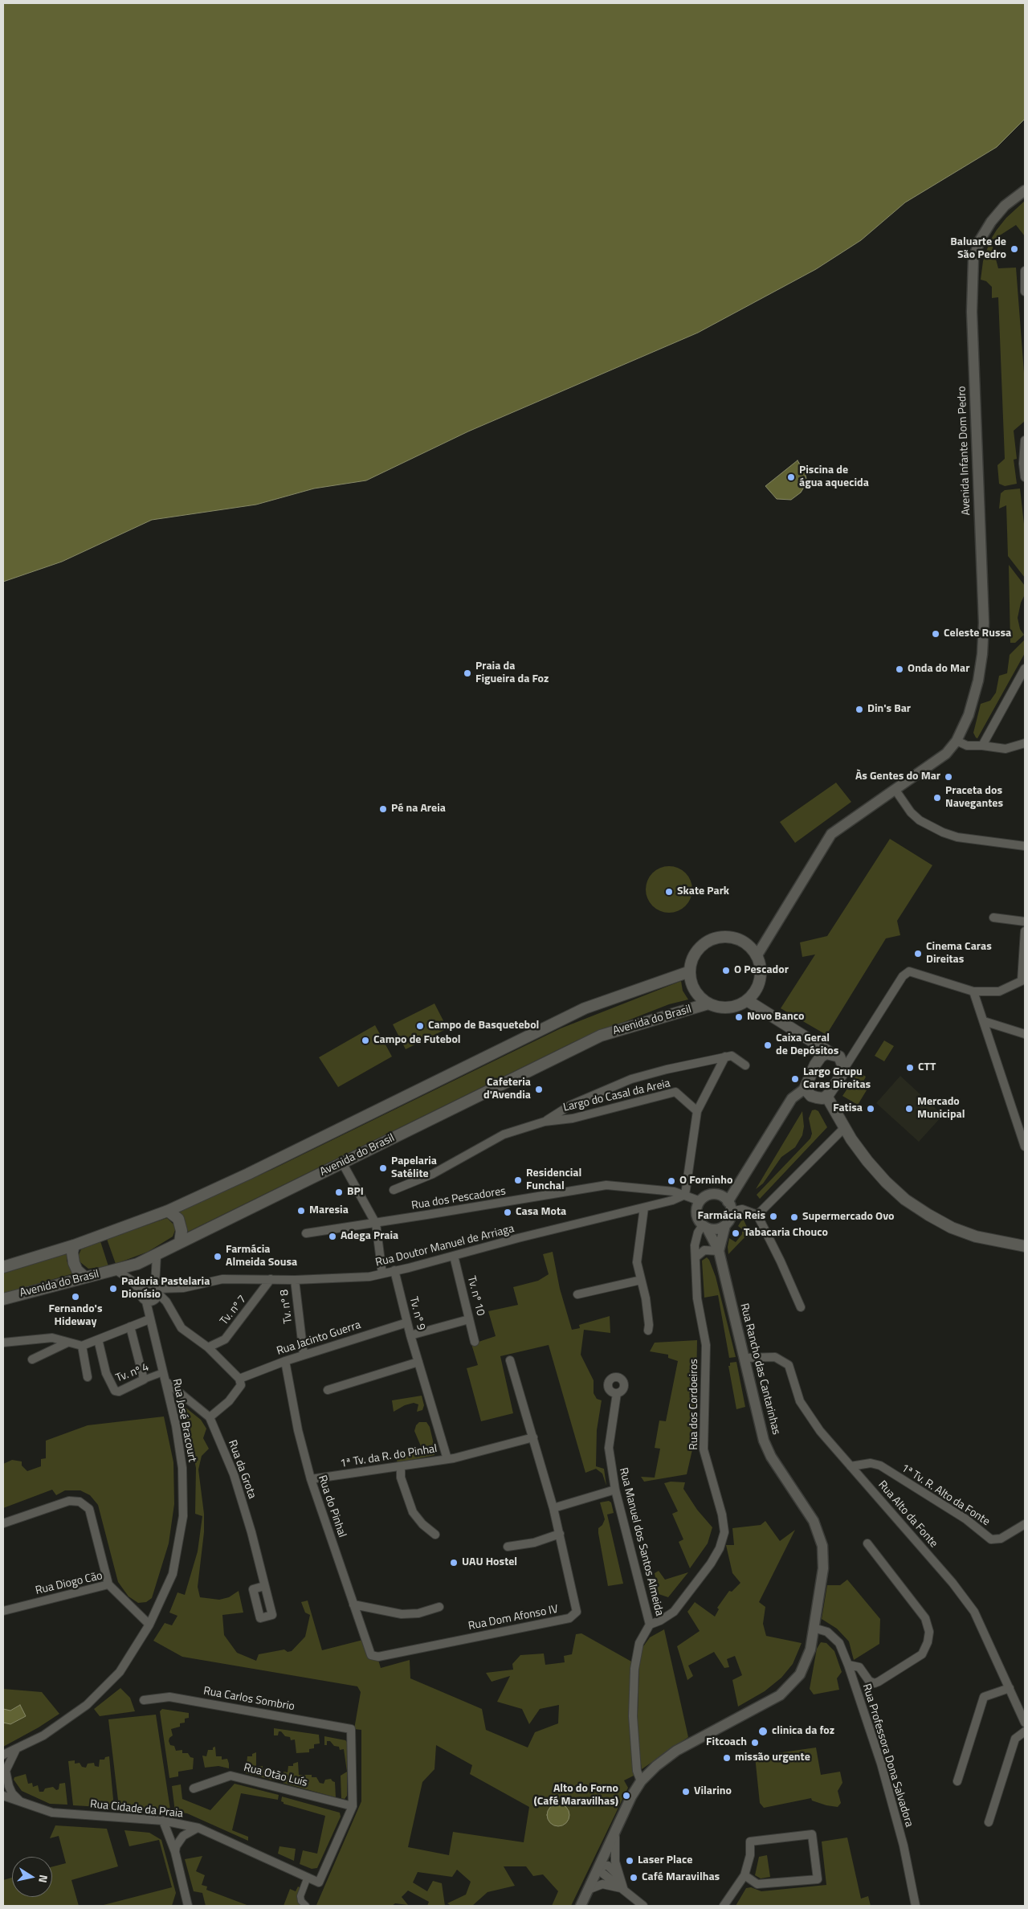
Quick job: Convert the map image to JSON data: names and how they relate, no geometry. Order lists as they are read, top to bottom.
{
  "streets": {
    "main road": ["Avenida do Brasil"],
    "street": [
      "Avenida Infante Dom Pedro",
      "Largo do Casal da Areia",
      "Rua dos Pescadores",
      "Rua Doutor Manuel de Arriaga",
      "Tv. nº 10",
      "Tv. nº 8",
      "Tv. nº 7",
      "Tv. nº 9",
      "Rua Jacinto Guerra",
      "Rua Rancho das Cantarinhas",
      "Tv. nº 4",
      "Rua dos Cordoeiros",
      "Rua José Bracourt",
      "1ª Tv. da R. do Pinhal",
      "Rua da Grota",
      "1ª Tv. R. Alto da Fonte",
      "Rua do Pinhal",
      "Rua Alto da Fonte",
      "Rua Manuel dos Santos Almeida",
      "Rua Diogo Cão",
      "Rua Dom Afonso IV",
      "Rua Carlos Sombrio",
      "Rua Professora Dona Salvadora",
      "Rua Otão Luís",
      "Rua Cidade da Praia"
    ]
  },
  "crossings": [
    ["Rua dos Pescadores", "Rua Doutor Manuel de Arriaga"],
    ["Rua dos Pescadores", "Rua Rancho das Cantarinhas"],
    ["Rua dos Pescadores", "Rua dos Cordoeiros"],
    ["Rua Doutor Manuel de Arriaga", "Tv. nº 10"],
    ["Rua Doutor Manuel de Arriaga", "Tv. nº 8"],
    ["Rua Doutor Manuel de Arriaga", "Tv. nº 7"],
    ["Rua Doutor Manuel de Arriaga", "Tv. nº 9"],
    ["Rua Doutor Manuel de Arriaga", "Rua José Bracourt"],
    ["Tv. nº 8", "Rua Jacinto Guerra"],
    ["Tv. nº 9", "Rua Jacinto Guerra"],
    ["Tv. nº 9", "1ª Tv. da R. do Pinhal"],
    ["Rua Jacinto Guerra", "Rua do Pinhal"],
    ["Rua Rancho das Cantarinhas", "Rua dos Cordoeiros"],
    ["Rua Rancho das Cantarinhas", "Rua Alto da Fonte"],
    ["Rua Rancho das Cantarinhas", "Rua Professora Dona Salvadora"],
    ["Tv. nº 4", "Rua José Bracourt"],
    ["Rua dos Cordoeiros", "Rua Manuel dos Santos Almeida"],
    ["Rua José Bracourt", "Rua da Grota"],
    ["Rua José Bracourt", "Rua Diogo Cão"],
    ["1ª Tv. da R. do Pinhal", "Rua do Pinhal"],
    ["1ª Tv. R. Alto da Fonte", "Rua Alto da Fonte"],
    ["Rua do Pinhal", "Rua Dom Afonso IV"],
    ["Rua Carlos Sombrio", "Rua Otão Luís"],
    ["Rua Carlos Sombrio", "Rua Cidade da Praia"],
    ["Rua Otão Luís", "Rua Cidade da Praia"]
  ],
  "places": [
    "Baluarte de São Pedro",
    "Piscina de água aquecida",
    "Celeste Russa",
    "Onda do Mar",
    "Praia da Figueira da Foz",
    "Din's Bar",
    "Às Gentes do Mar",
    "Praceta dos Navegantes",
    "Pé na Areia",
    "Skate Park",
    "Cinema Caras Direitas",
    "O Pescador",
    "Novo Banco",
    "Campo de Basquetebol",
    "Campo de Futebol",
    "Caixa Geral de Depósitos",
    "CTT",
    "Largo Grupu Caras Direitas",
    "Cafeteria d'Avendia",
    "Fatisa",
    "Mercado Municipal",
    "Papelaria Satélite",
    "Residencial Funchal",
    "O Forninho",
    "BPI",
    "Maresia",
    "Casa Mota",
    "Farmácia Reis",
    "Supermercado Ovo",
    "Tabacaria Chouco",
    "Adega Praia",
    "Farmácia Almeida Sousa",
    "Padaria Pastelaria Dionísio",
    "Fernando's Hideway",
    "UAU Hostel",
    "clinica da foz",
    "Fitcoach",
    "missão urgente",
    "Vilarino",
    "Alto do Forno (Café Maravilhas)",
    "Laser Place",
    "Café Maravilhas"
  ],
  "north": "right"
}
